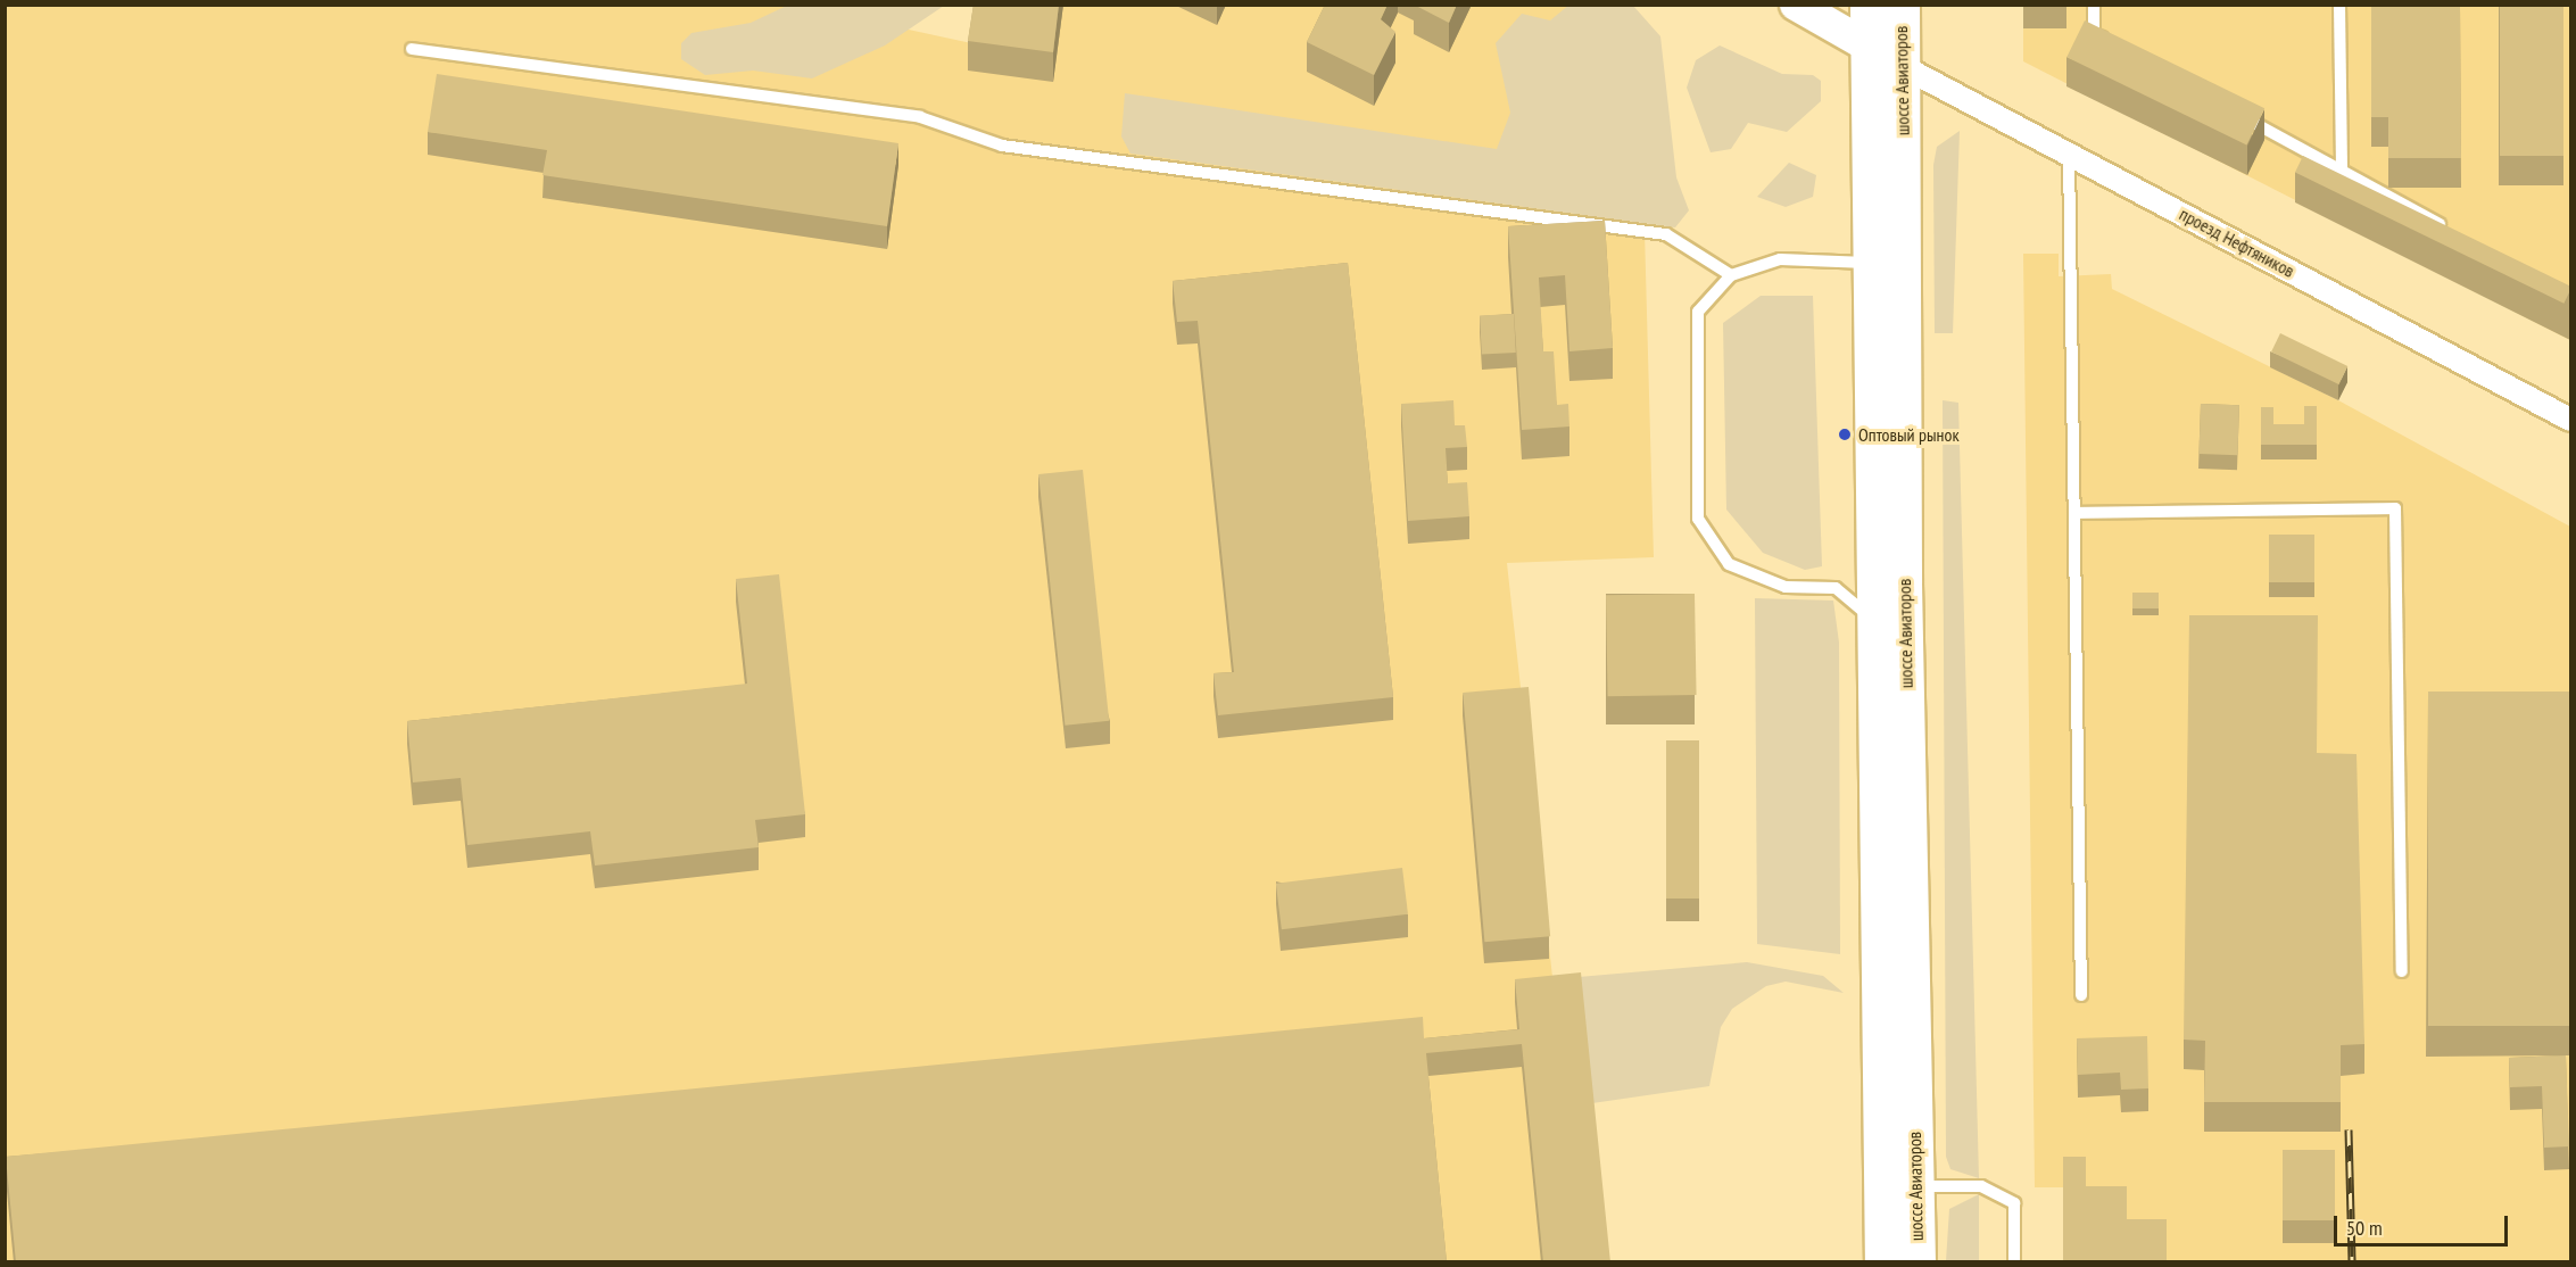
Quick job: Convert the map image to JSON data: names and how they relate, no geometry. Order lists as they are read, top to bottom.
{
  "streets": {
    "main road": ["шоссе Авиаторов"],
    "street": ["проезд Нефтяников"]
  },
  "crossings": [
    ["шоссе Авиаторов", "проезд Нефтяников"]
  ],
  "places": ["Оптовый рынок"],
  "scale_bar": "50 m"
}
